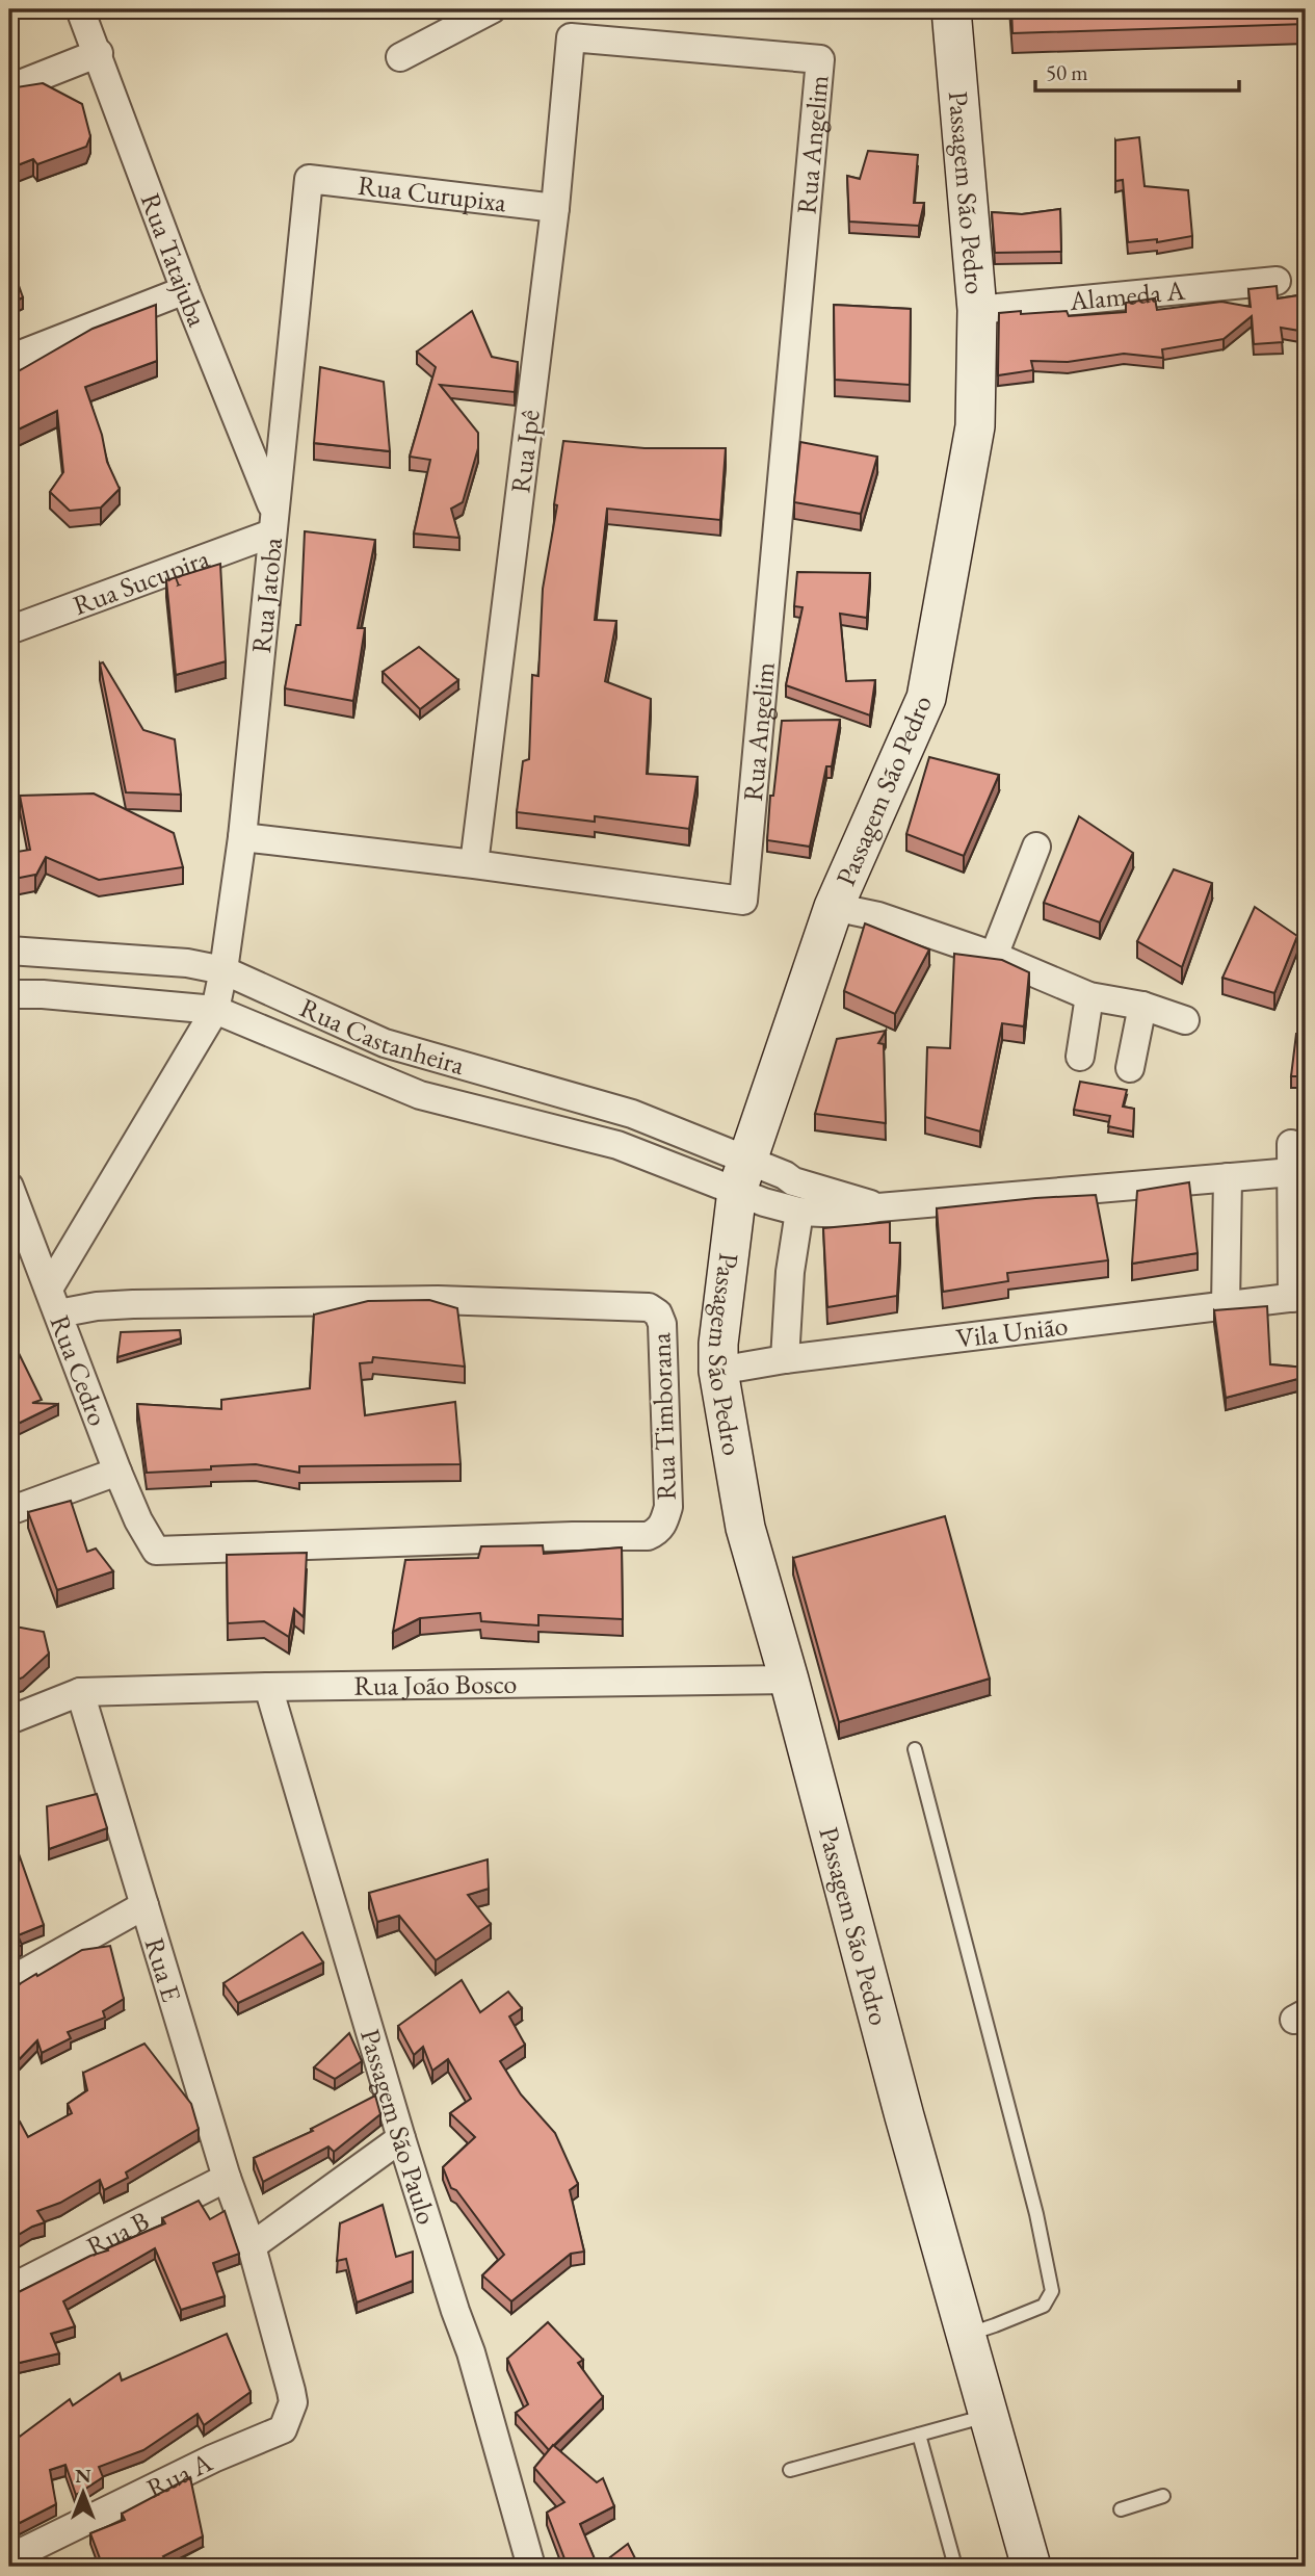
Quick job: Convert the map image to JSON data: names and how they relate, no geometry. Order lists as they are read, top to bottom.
{
  "streets": {
    "street": [
      "Rua Angelim",
      "Rua Curupixa",
      "Passagem São Pedro",
      "Rua Tatajuba",
      "Alameda A",
      "Rua Ipê",
      "Rua Sucupira",
      "Rua Jatoba",
      "Rua Castanheira",
      "Vila União",
      "Rua Cedro",
      "Rua Timborana",
      "Rua João Bosco",
      "Rua E",
      "Passagem São Paulo",
      "Rua B",
      "Rua A"
    ]
  },
  "crossings": [
    ["Rua Angelim", "Rua Ipê"],
    ["Rua Angelim", "Rua Jatoba"],
    ["Rua Curupixa", "Rua Ipê"],
    ["Rua Curupixa", "Rua Jatoba"],
    ["Passagem São Pedro", "Alameda A"],
    ["Passagem São Pedro", "Rua Castanheira"],
    ["Passagem São Pedro", "Vila União"],
    ["Passagem São Pedro", "Rua João Bosco"],
    ["Rua Tatajuba", "Rua Sucupira"],
    ["Rua Tatajuba", "Rua Jatoba"],
    ["Rua Sucupira", "Rua Jatoba"],
    ["Rua Jatoba", "Rua Castanheira"],
    ["Rua Jatoba", "Rua Cedro"],
    ["Rua Jatoba", "Rua Timborana"],
    ["Rua Cedro", "Rua Timborana"],
    ["Rua João Bosco", "Rua E"],
    ["Rua João Bosco", "Passagem São Paulo"],
    ["Rua E", "Rua B"],
    ["Rua E", "Rua A"]
  ],
  "scale_bar": "50 m",
  "north": "top"
}
